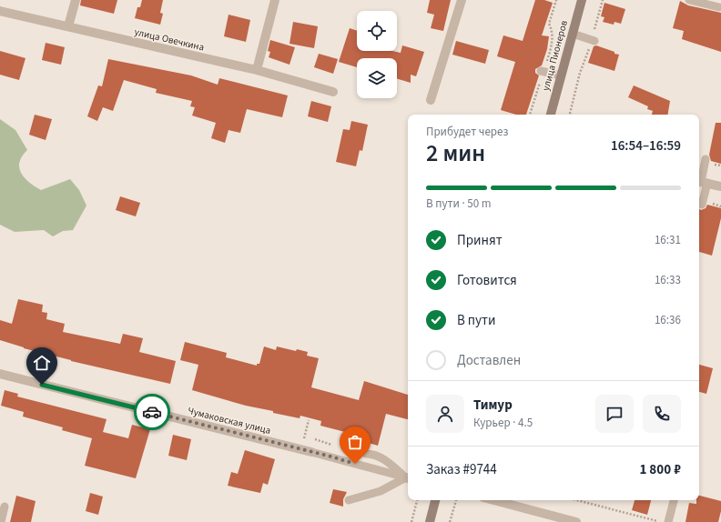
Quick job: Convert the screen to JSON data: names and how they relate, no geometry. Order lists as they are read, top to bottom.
{
  "streets": {
    "street": ["улица Овечкина", "улица Пионеров", "Чумаковская улица"]
  },
  "page": {
    "heading": ["2 мин", "Прибудет через", "16:54–16:59"],
    "panel": [
      "Тимур",
      "Курьер · 4.5",
      "Заказ #9744",
      "1 800 ₽"
    ],
    "bar": "В пути · 50 m",
    "list": [
      ["Принят", "16:31"],
      ["Готовится", "16:33"],
      ["В пути", "16:36"],
      "Доставлен"
    ]
  }
}
